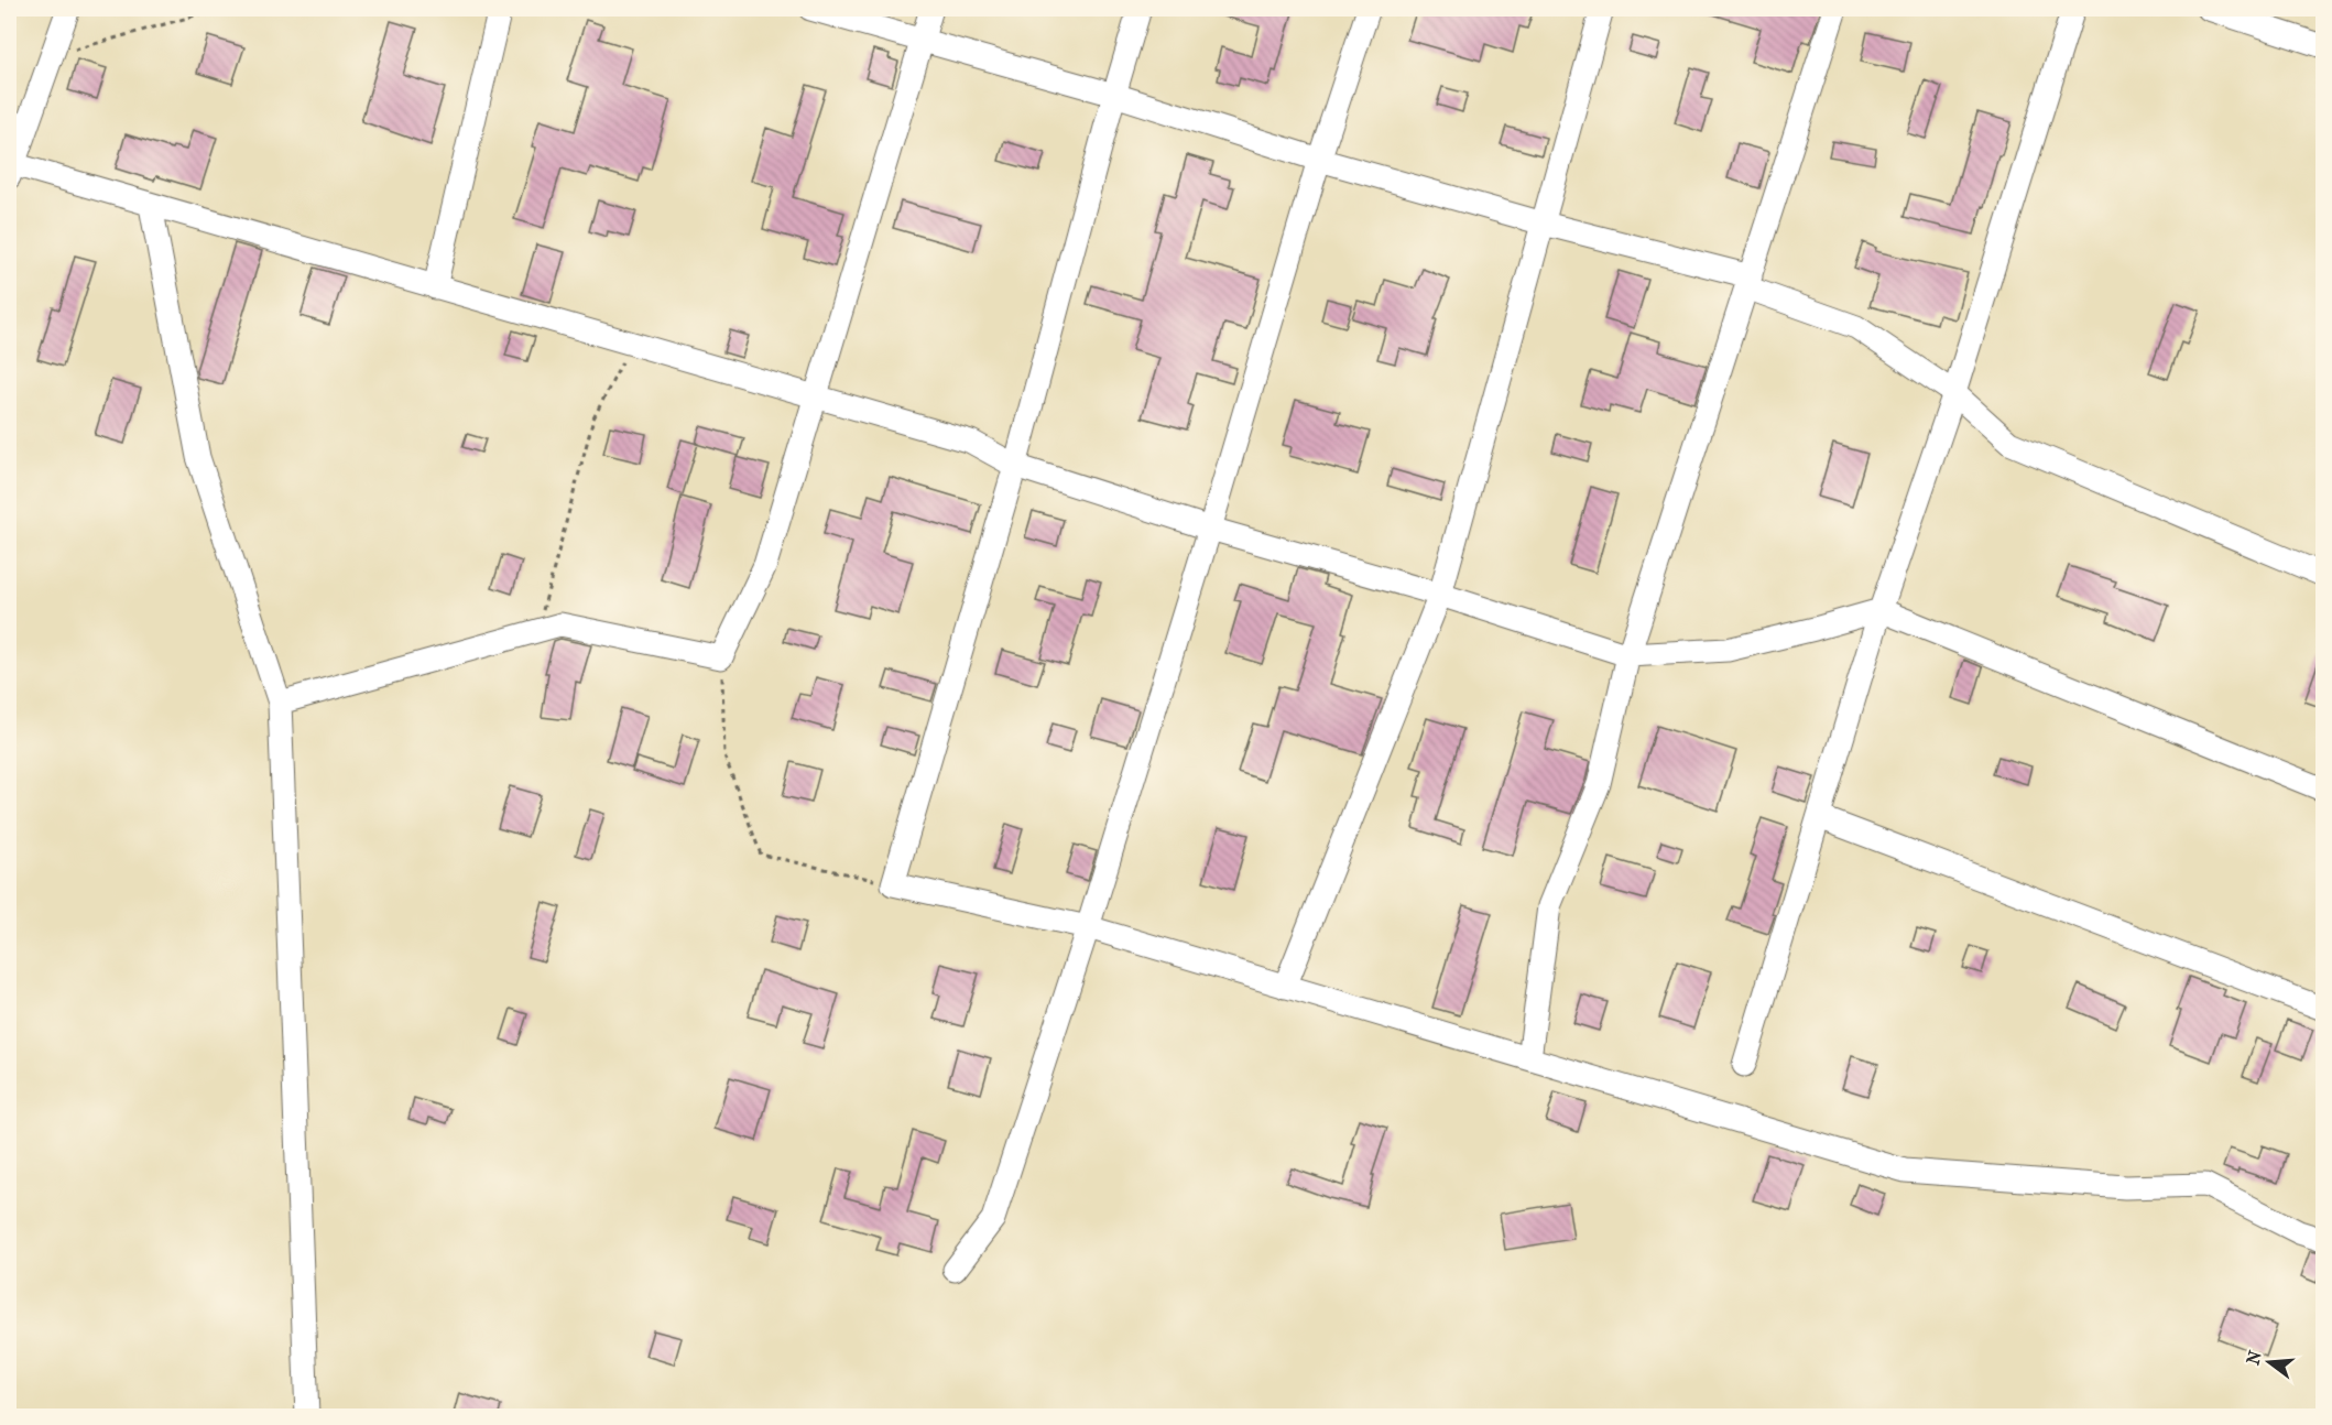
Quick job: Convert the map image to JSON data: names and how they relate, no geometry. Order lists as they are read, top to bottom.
{
  "north": "left"
}
